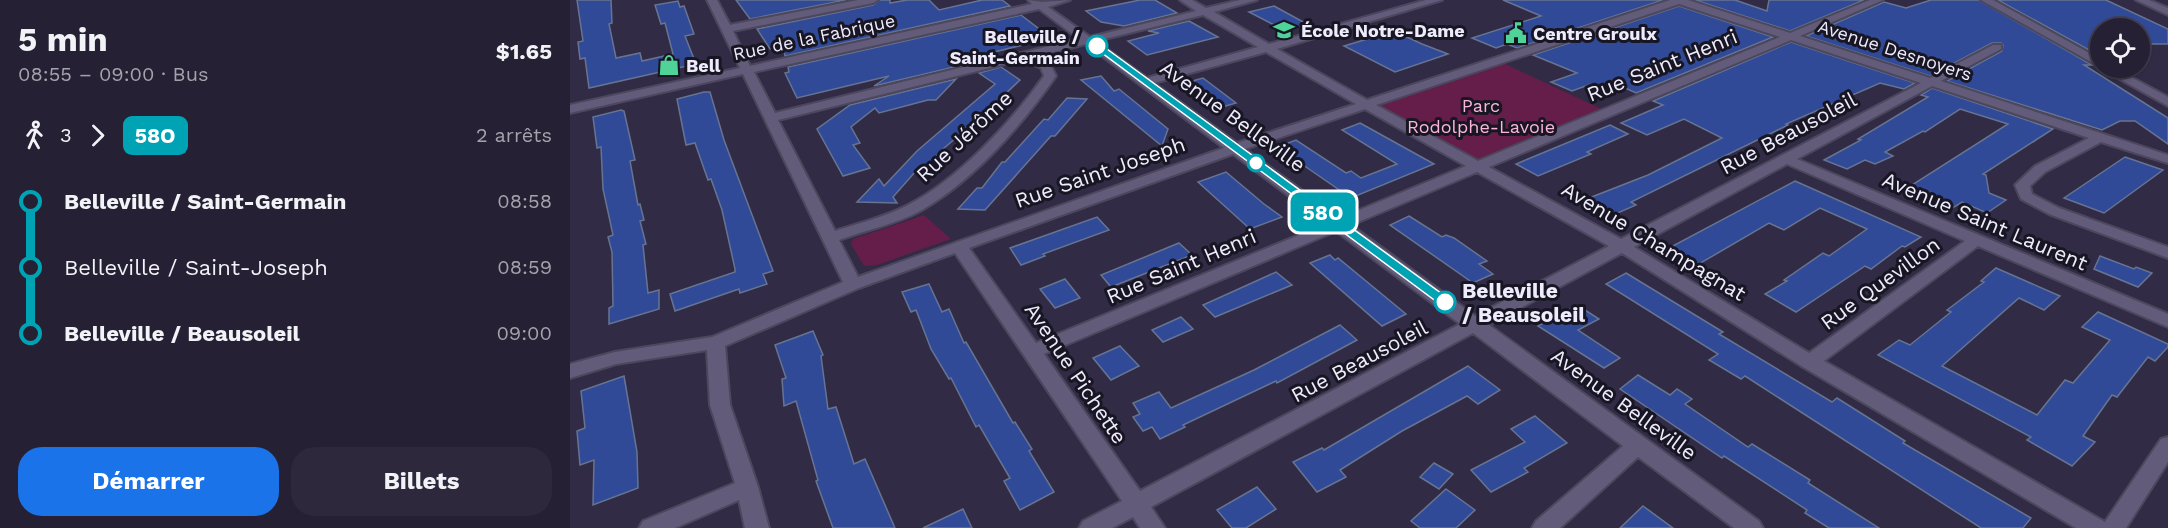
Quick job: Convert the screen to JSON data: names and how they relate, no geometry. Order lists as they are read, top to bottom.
{
  "streets": {
    "street": [
      "Rue de la Fabrique",
      "Avenue Desnoyers",
      "Rue Saint Henri",
      "Avenue Belleville",
      "Rue Beausoleil",
      "Rue Jérôme",
      "Rue Saint Joseph",
      "Avenue Saint Laurent",
      "Avenue Champagnat",
      "Rue Quevillon",
      "Avenue Pichette"
    ]
  },
  "crossings": [
    ["Rue de la Fabrique", "Avenue Belleville"],
    ["Avenue Desnoyers", "Rue Saint Henri"],
    ["Avenue Desnoyers", "Rue Beausoleil"],
    ["Avenue Desnoyers", "Rue Saint Joseph"],
    ["Rue Saint Henri", "Avenue Belleville"],
    ["Rue Saint Henri", "Avenue Champagnat"],
    ["Rue Saint Henri", "Avenue Pichette"],
    ["Avenue Belleville", "Rue Beausoleil"],
    ["Avenue Belleville", "Rue Saint Joseph"],
    ["Rue Beausoleil", "Avenue Saint Laurent"],
    ["Rue Beausoleil", "Avenue Champagnat"],
    ["Rue Beausoleil", "Avenue Pichette"],
    ["Rue Saint Joseph", "Avenue Champagnat"],
    ["Rue Saint Joseph", "Avenue Pichette"],
    ["Avenue Saint Laurent", "Rue Quevillon"],
    ["Avenue Champagnat", "Rue Quevillon"]
  ],
  "parks": ["Parc Rodolphe-Lavoie"],
  "places": {
    "school or university": ["École Notre-Dame"],
    "public building": ["Centre Groulx"],
    "other": ["Belleville / Saint-Germain", "Belleville / Beausoleil"],
    "shop": ["Bell"]
  },
  "lines": ["bus line 58O"],
  "page": {
    "heading": ["5 min", "08:55 – 09:00 · Bus", "$1.65"],
    "on_map": "58O",
    "legs": ["3", "58O", "2 arrêts"],
    "list": [
      {
        "name": "Belleville / Saint-Germain",
        "value": "08:58"
      },
      {
        "name": "Belleville / Saint-Joseph",
        "value": "08:59"
      },
      {
        "name": "Belleville / Beausoleil",
        "value": "09:00"
      }
    ],
    "buttons": ["Démarrer", "Billets"]
  }
}
